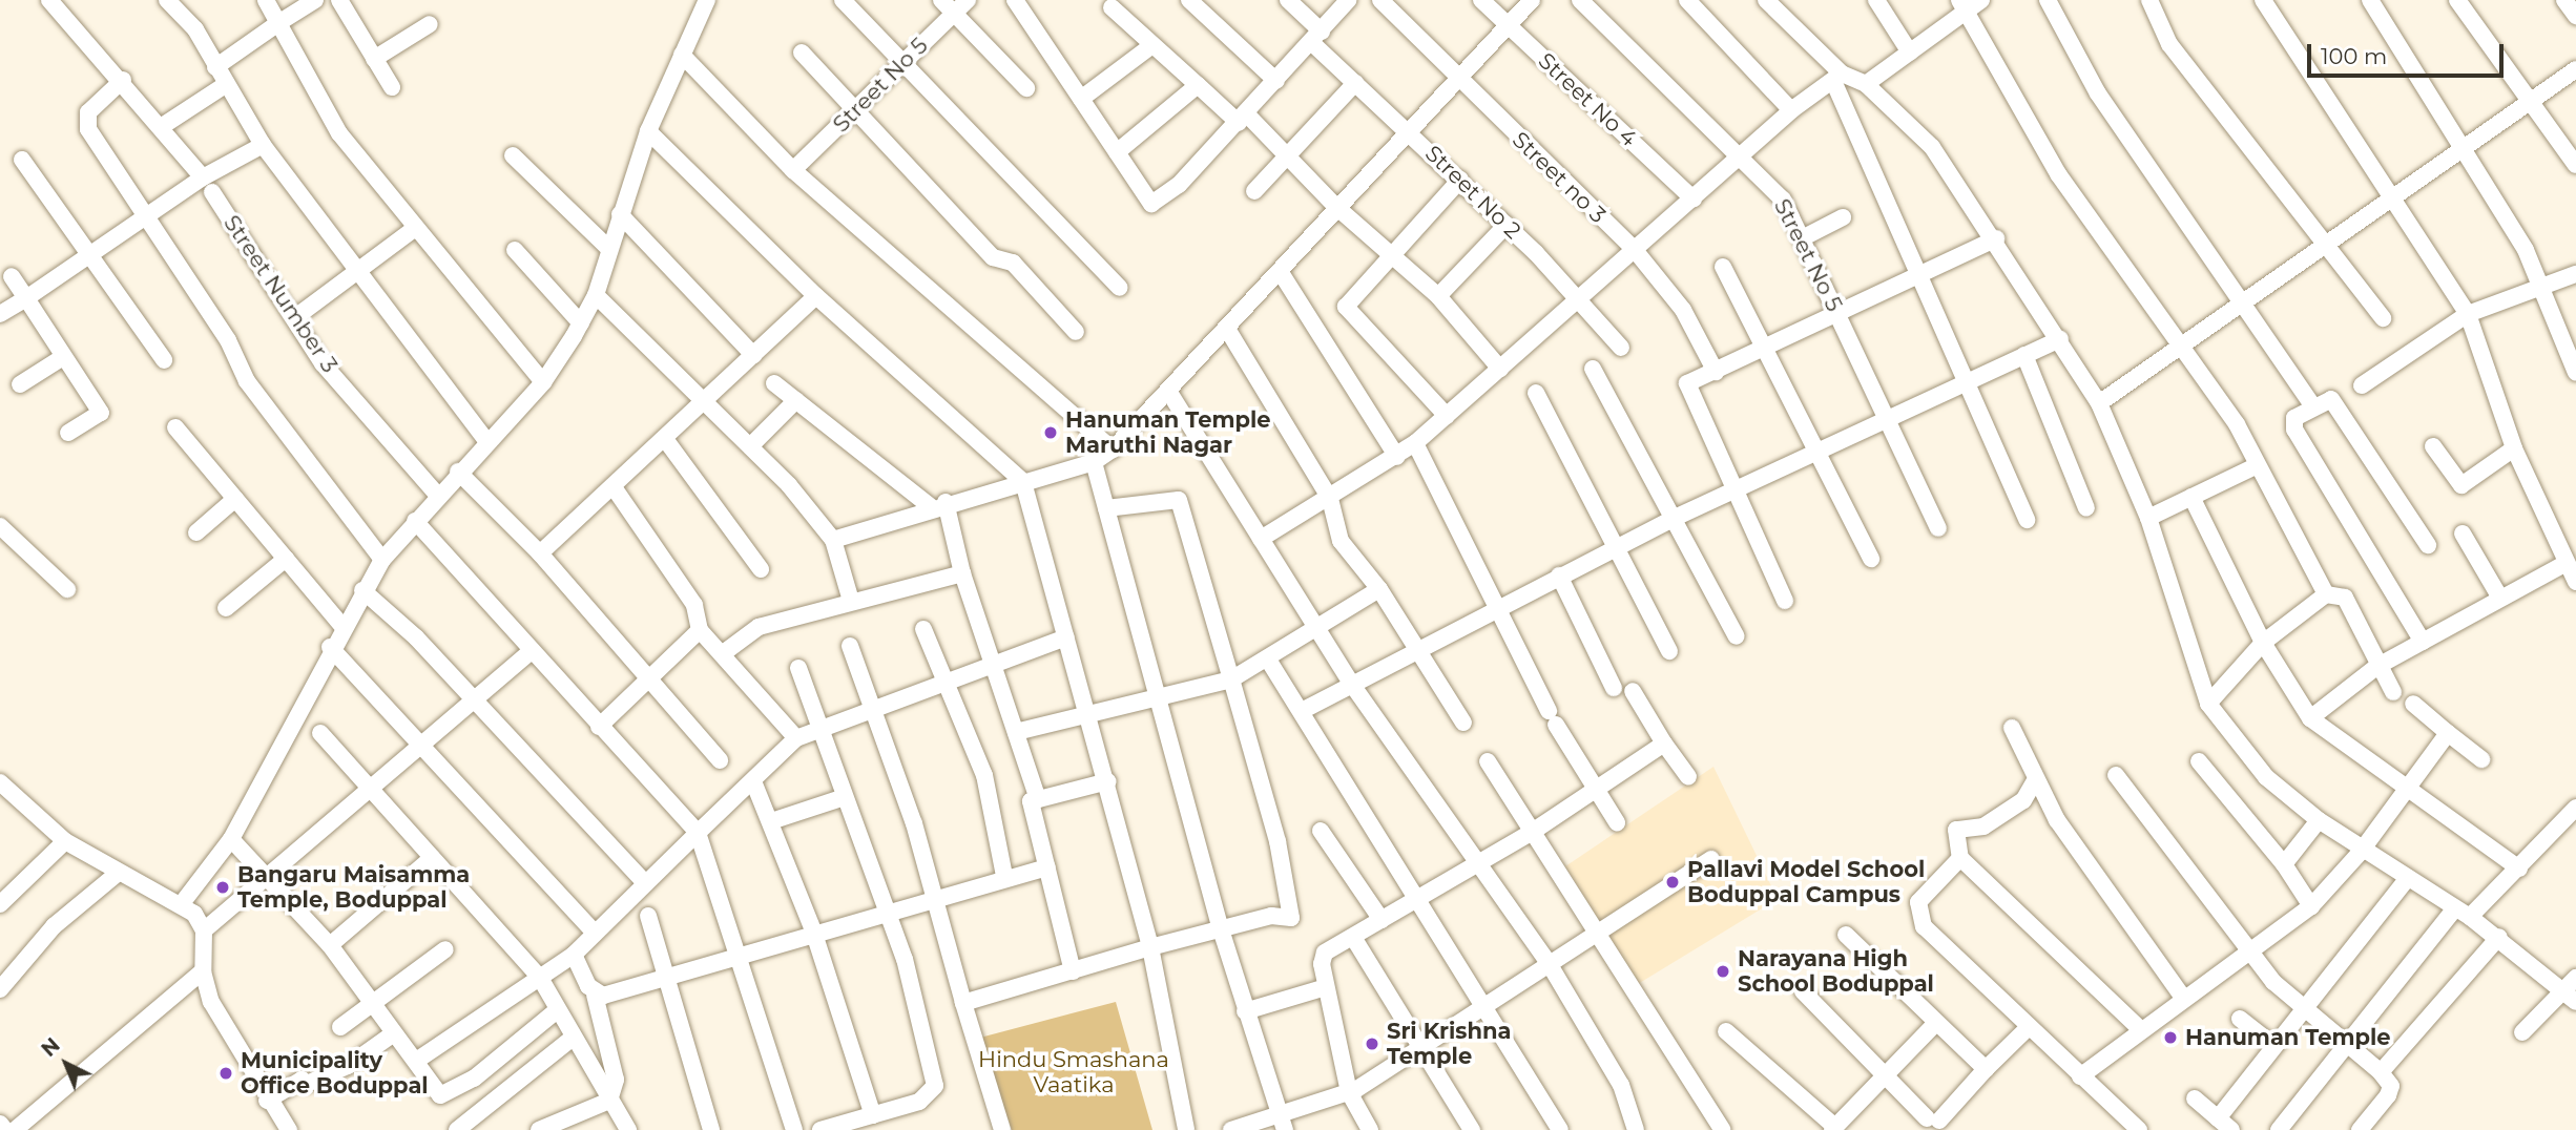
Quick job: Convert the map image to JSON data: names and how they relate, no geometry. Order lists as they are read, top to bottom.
{
  "streets": {
    "street": [
      "Street No 5",
      "Street No 4",
      "Street no 3",
      "Street No 2",
      "Street Number 3"
    ]
  },
  "parks": ["Hindu Smashana Vaatika"],
  "places": [
    "Hanuman Temple Maruthi Nagar",
    "Pallavi Model School Boduppal Campus",
    "Bangaru Maisamma Temple, Boduppal",
    "Narayana High School Boduppal",
    "Hanuman Temple",
    "Sri Krishna Temple",
    "Municipality Office Boduppal"
  ],
  "scale_bar": "100 m",
  "north": "top left"
}
